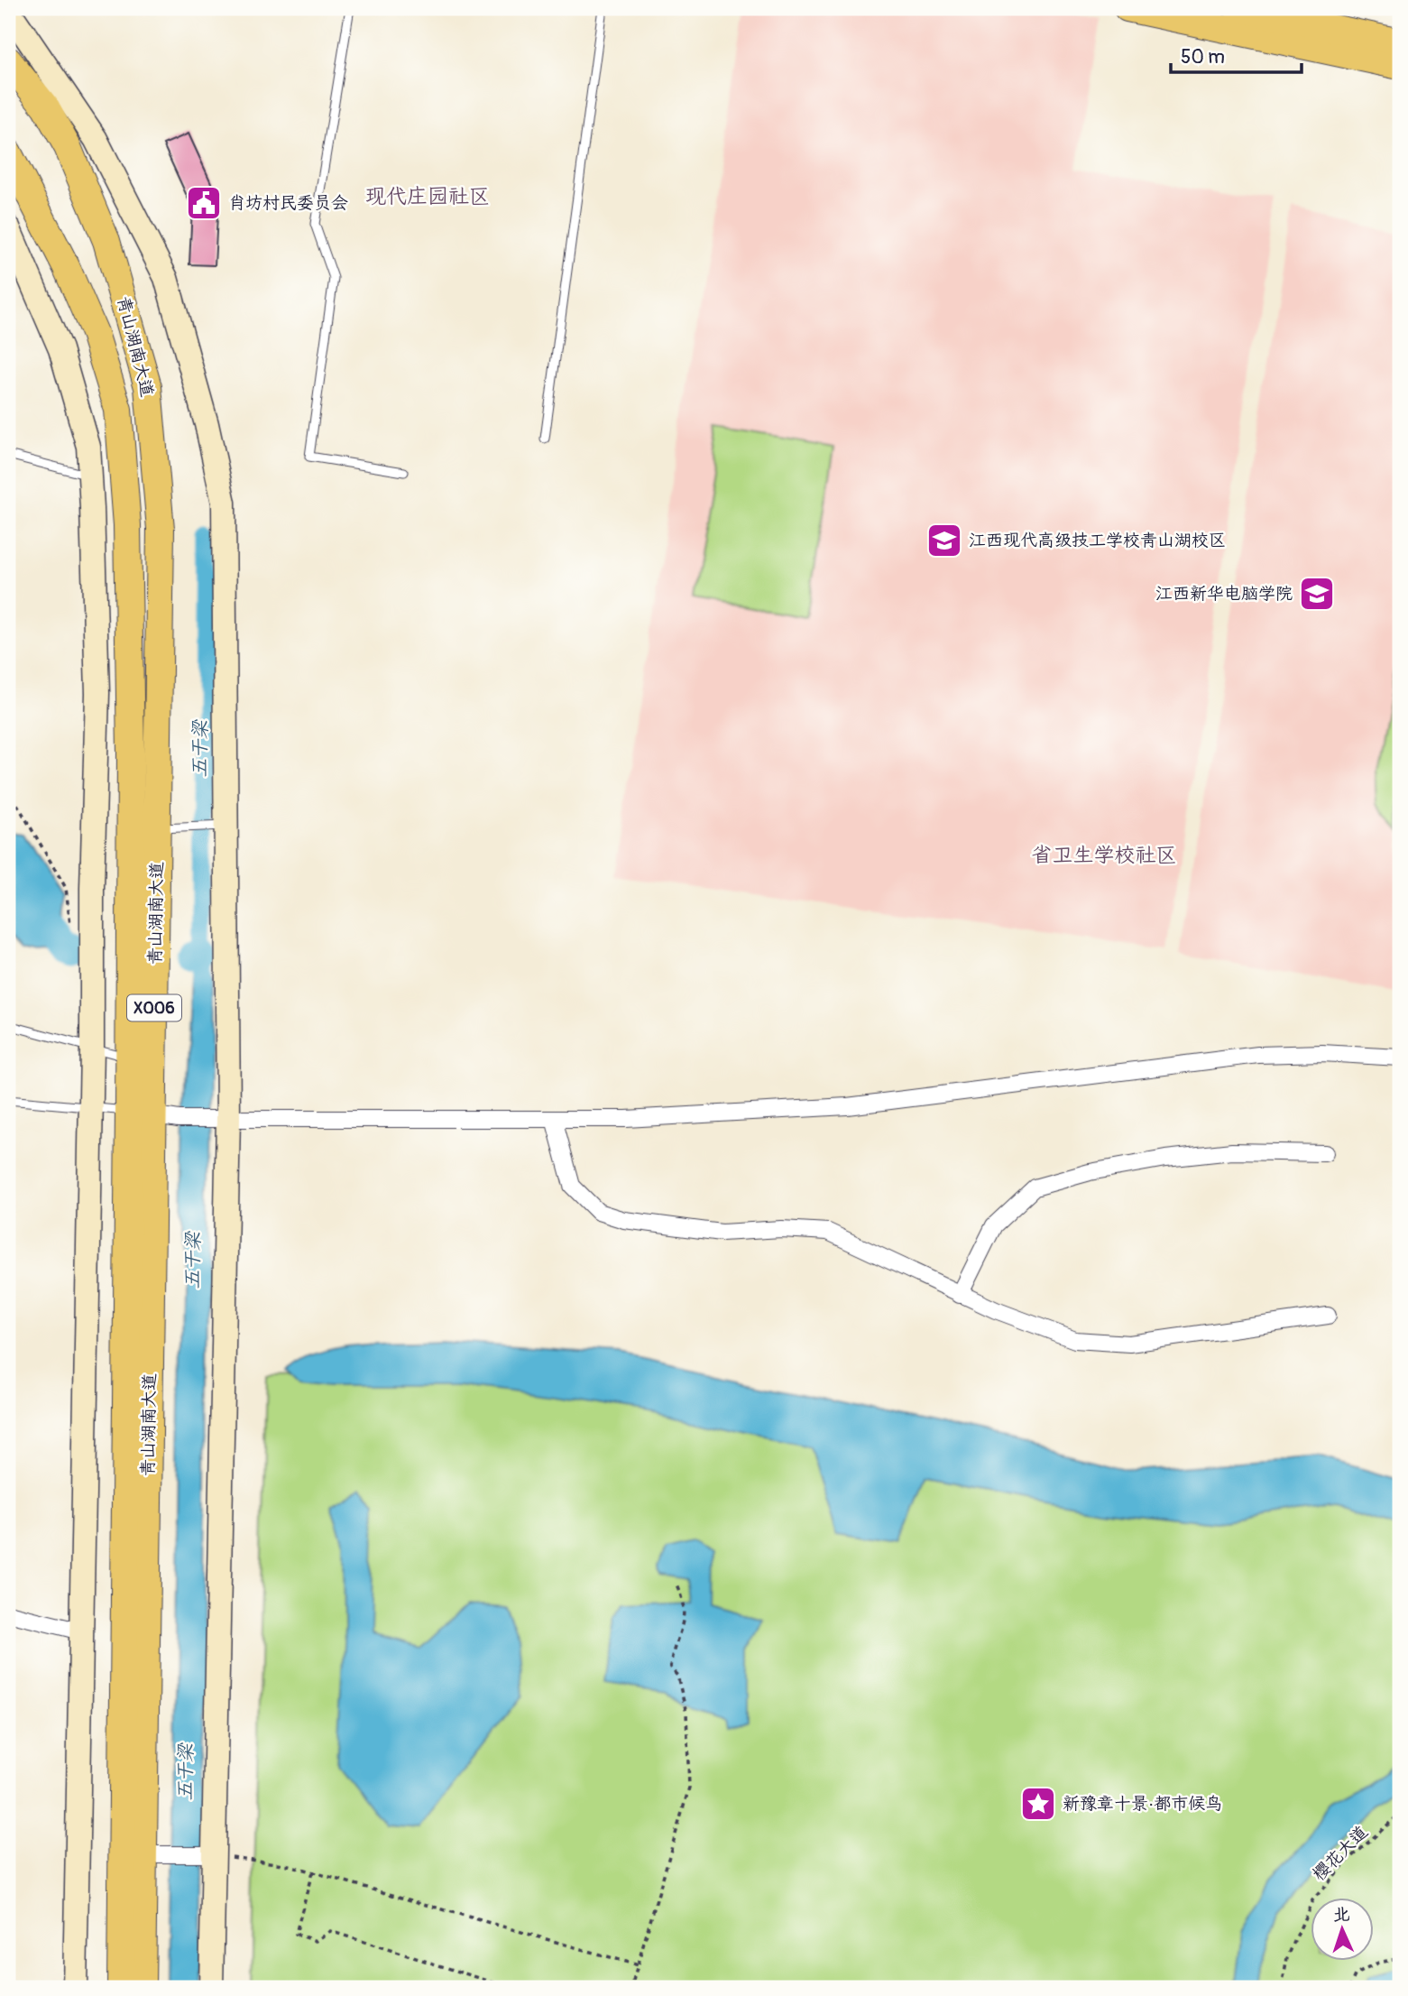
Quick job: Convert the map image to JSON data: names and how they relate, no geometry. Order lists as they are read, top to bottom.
{
  "streets": {
    "main road": ["青山湖南大道", "X006"],
    "path": ["樱花大道"]
  },
  "districts": ["现代庄园社区", "省卫生学校社区"],
  "water": ["五干梁"],
  "places": {
    "public building": ["肖坊村民委员会"],
    "school or university": ["江西现代高级技工学校青山湖校区", "江西新华电脑学院"],
    "place": ["新豫章十景·都市候鸟"]
  },
  "scale_bar": "50 m",
  "north": "top"
}
